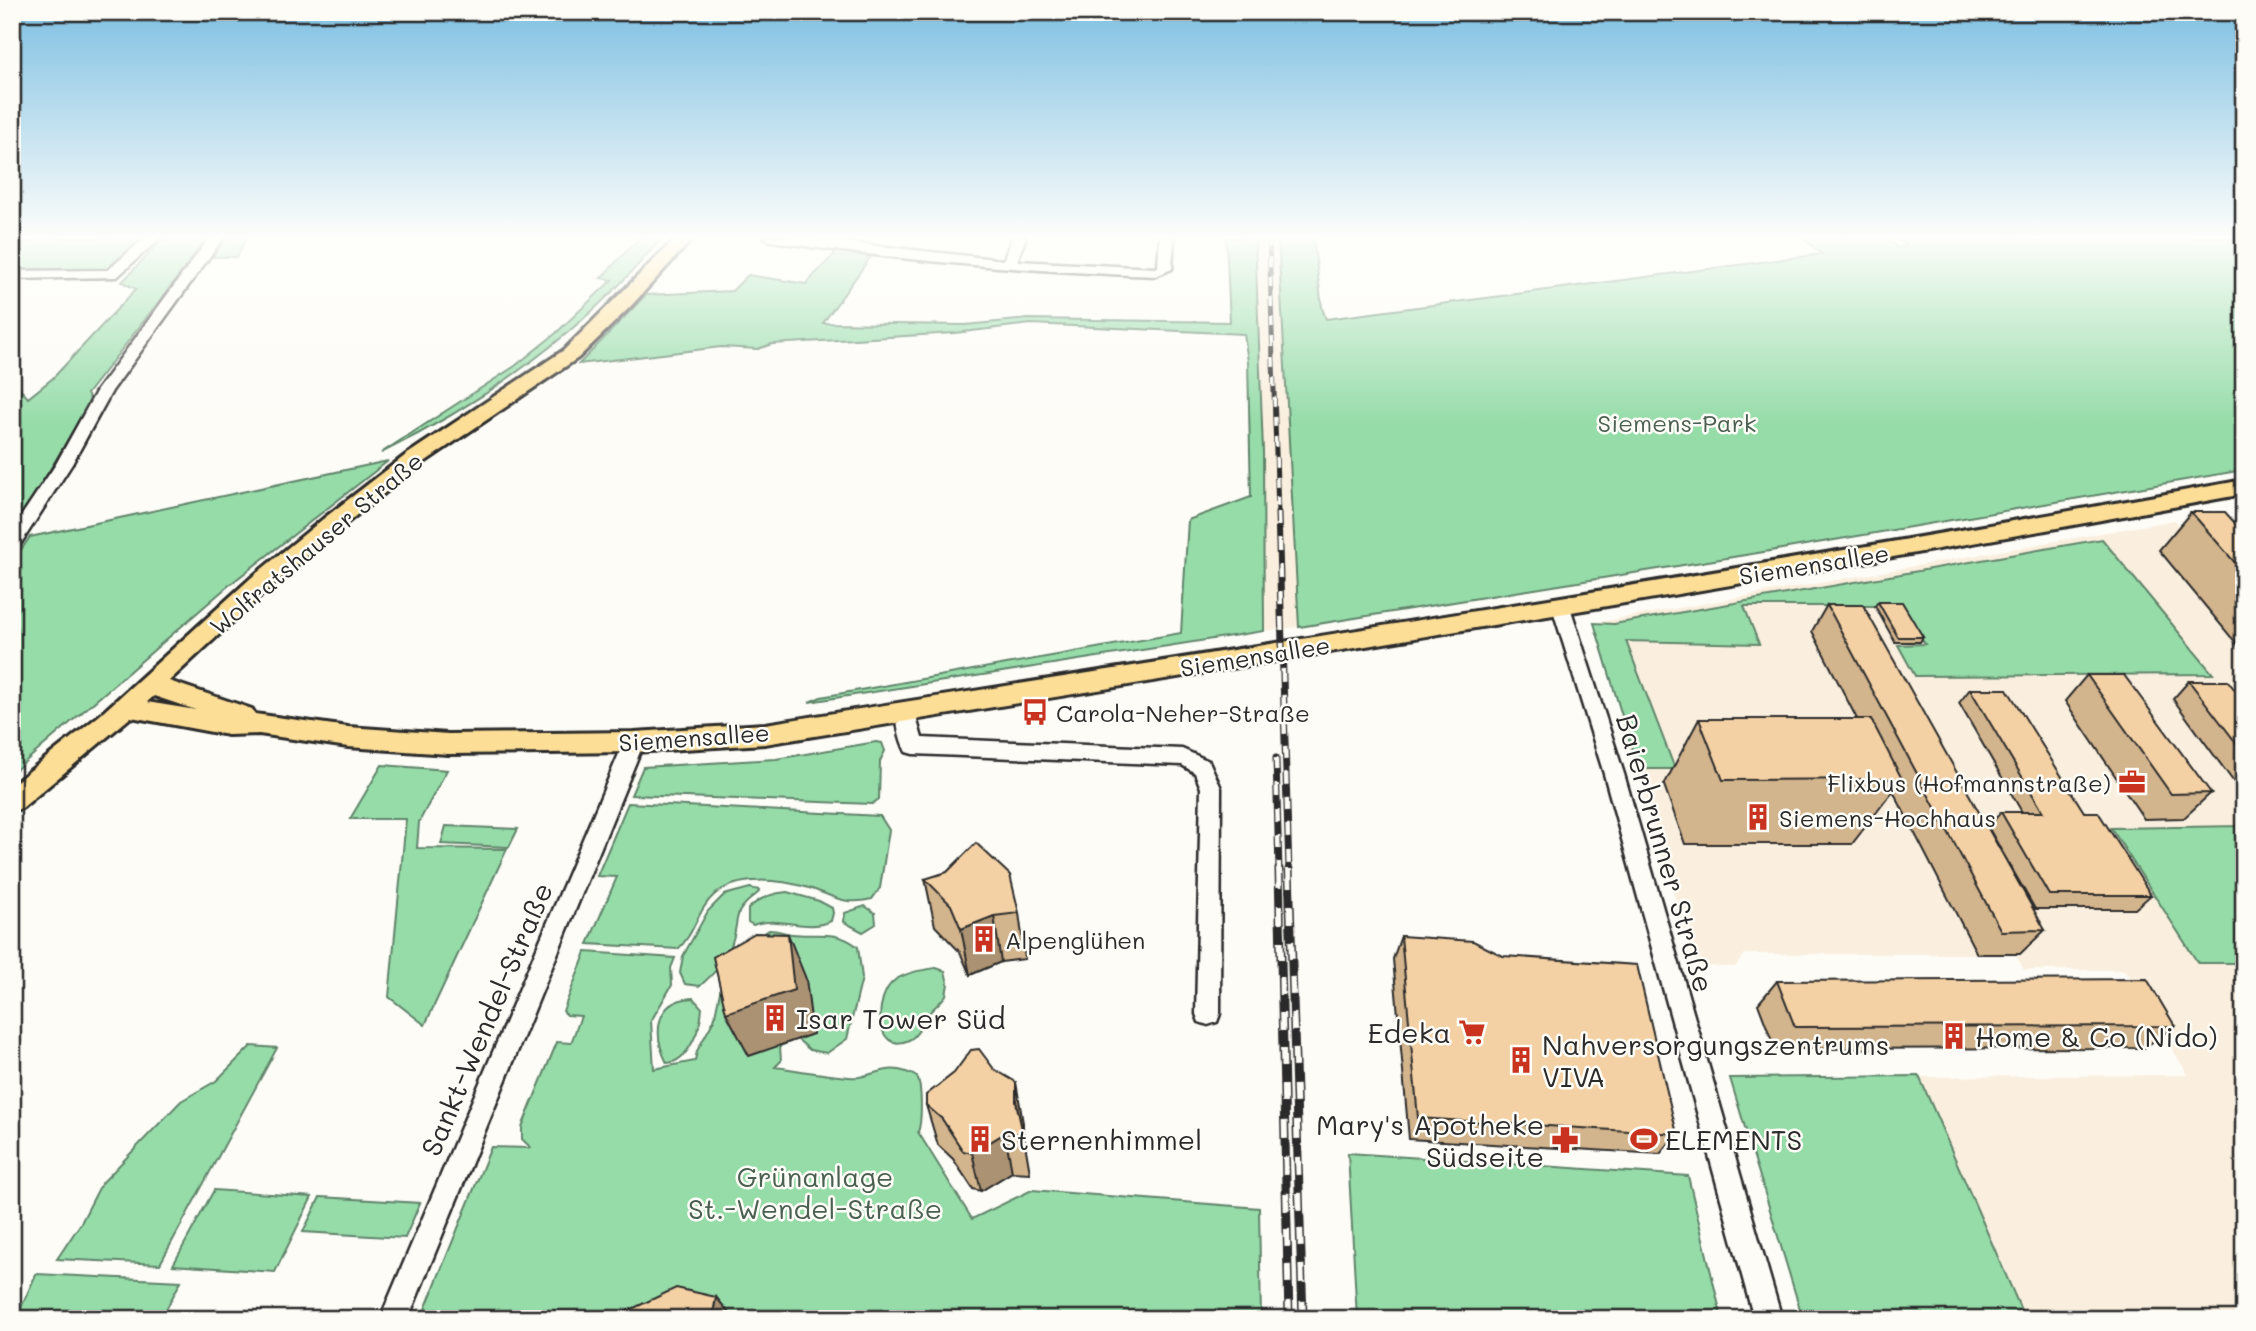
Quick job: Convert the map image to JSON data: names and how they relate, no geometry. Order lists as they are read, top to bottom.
{
  "streets": {
    "main road": ["Wolfratshauser Straße", "Siemensallee"],
    "street": ["Baierbrunner Straße", "Sankt-Wendel-Straße"]
  },
  "crossings": [
    ["Wolfratshauser Straße", "Siemensallee"],
    ["Siemensallee", "Baierbrunner Straße"],
    ["Siemensallee", "Sankt-Wendel-Straße"]
  ],
  "parks": ["Siemens-Park", "Grünanlage St.-Wendel-Straße"],
  "places": {
    "bus stop": ["Carola-Neher-Straße"],
    "office": ["Flixbus (Hofmannstraße)"],
    "building": [
      "Siemens-Hochhaus",
      "Alpenglühen",
      "Isar Tower Süd",
      "Home & Co (Nido)",
      "Nahversorgungszentrums VIVA",
      "Sternenhimmel"
    ],
    "supermarket": ["Edeka"],
    "sports": ["ELEMENTS"],
    "pharmacy": ["Mary's Apotheke Südseite"]
  }
}
